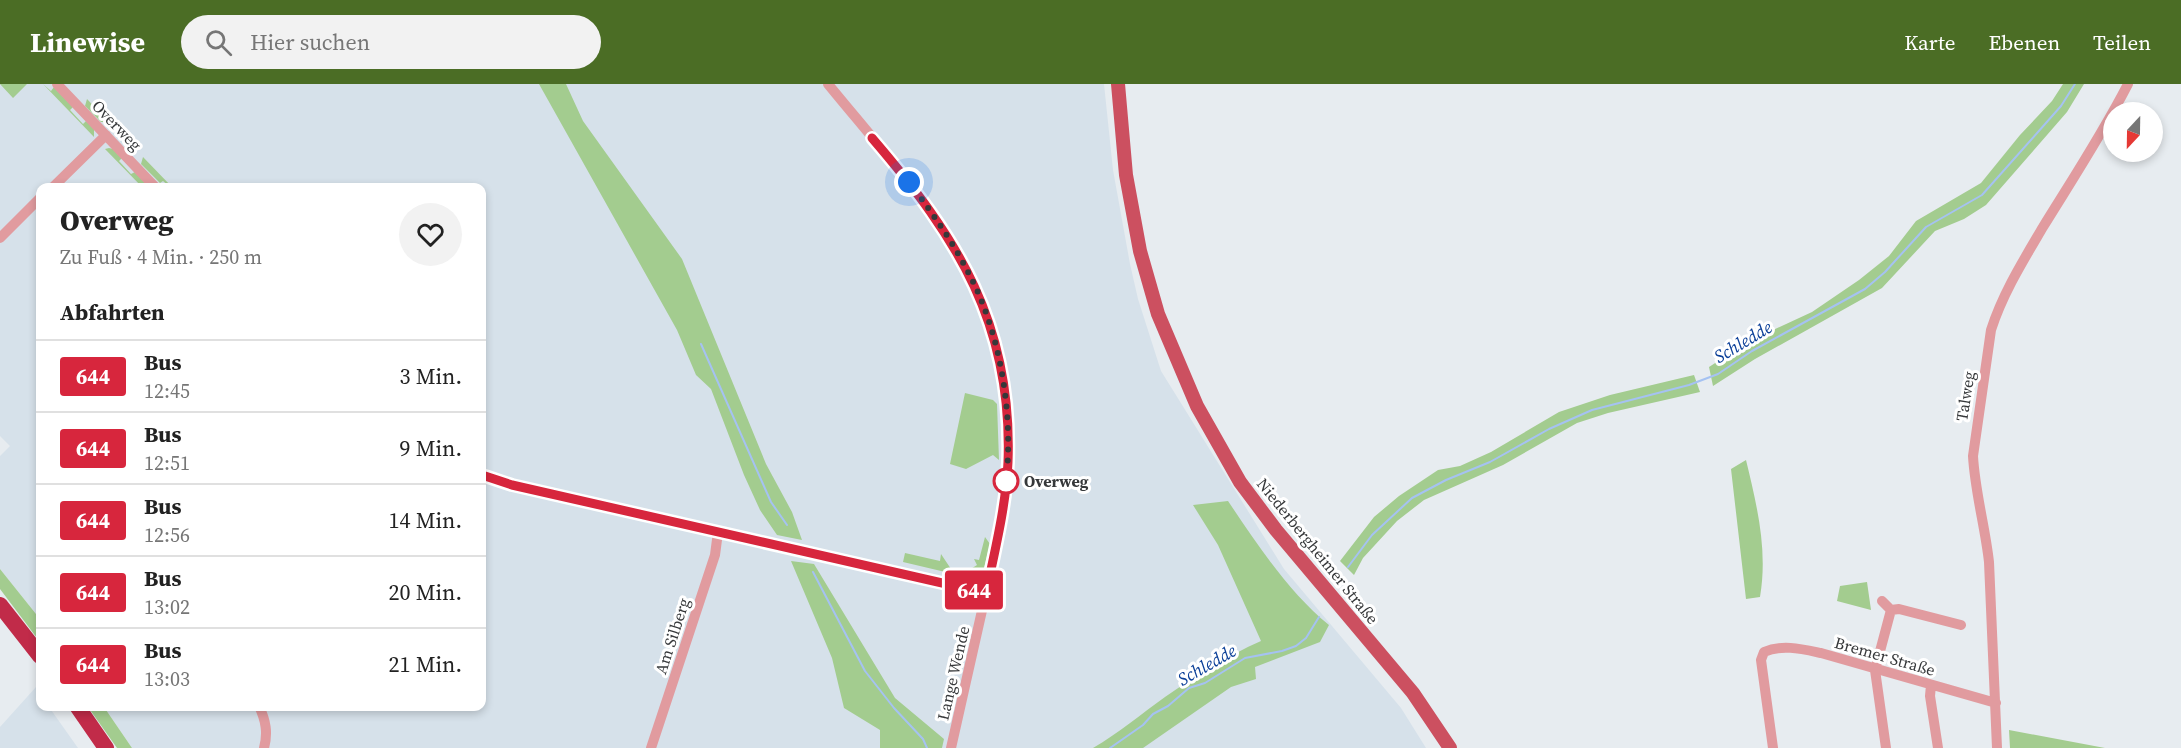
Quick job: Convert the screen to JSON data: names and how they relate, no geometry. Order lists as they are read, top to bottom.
{
  "streets": {
    "main road": ["Niederbergheimer Straße"],
    "street": [
      "Overweg",
      "Talweg",
      "Am Silberg",
      "Bremer Straße",
      "Lange Wende"
    ]
  },
  "crossings": [
    ["Talweg", "Bremer Straße"]
  ],
  "water": ["Schledde"],
  "places": ["Overweg"],
  "lines": ["bus line 644"],
  "north": "bottom",
  "page": {
    "header": "Linewise",
    "search": "Hier suchen",
    "nav": ["Karte", "Ebenen", "Teilen"],
    "on_map": "644",
    "heading": [
      ["Overweg", "Zu Fuß · 4 Min. · 250 m"],
      "Abfahrten"
    ],
    "list": [
      {
        "mark": "644",
        "name": "Bus",
        "note": "12:45",
        "value": "3 Min."
      },
      {
        "mark": "644",
        "name": "Bus",
        "note": "12:51",
        "value": "9 Min."
      },
      {
        "mark": "644",
        "name": "Bus",
        "note": "12:56",
        "value": "14 Min."
      },
      {
        "mark": "644",
        "name": "Bus",
        "note": "13:02",
        "value": "20 Min."
      },
      {
        "mark": "644",
        "name": "Bus",
        "note": "13:03",
        "value": "21 Min."
      }
    ]
  }
}
